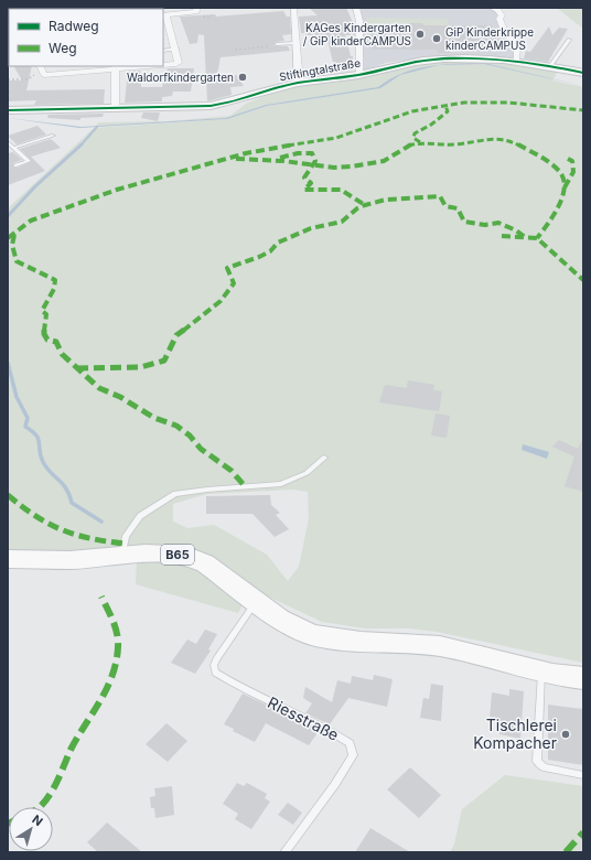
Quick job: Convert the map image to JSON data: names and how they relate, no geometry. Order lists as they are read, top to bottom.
{
  "streets": {
    "main road": ["B65"],
    "street": ["Stiftingtalstraße"],
    "lane": ["Riesstraße"]
  },
  "crossings": [
    ["B65", "Riesstraße"]
  ],
  "places": [
    "KAGes Kindergarten / GiP kinderCAMPUS",
    "GiP Kinderkrippe kinderCAMPUS",
    "Waldorfkindergarten",
    "Tischlerei Kompacher"
  ],
  "legend": ["Radweg", "Weg"],
  "north": "top right"
}
